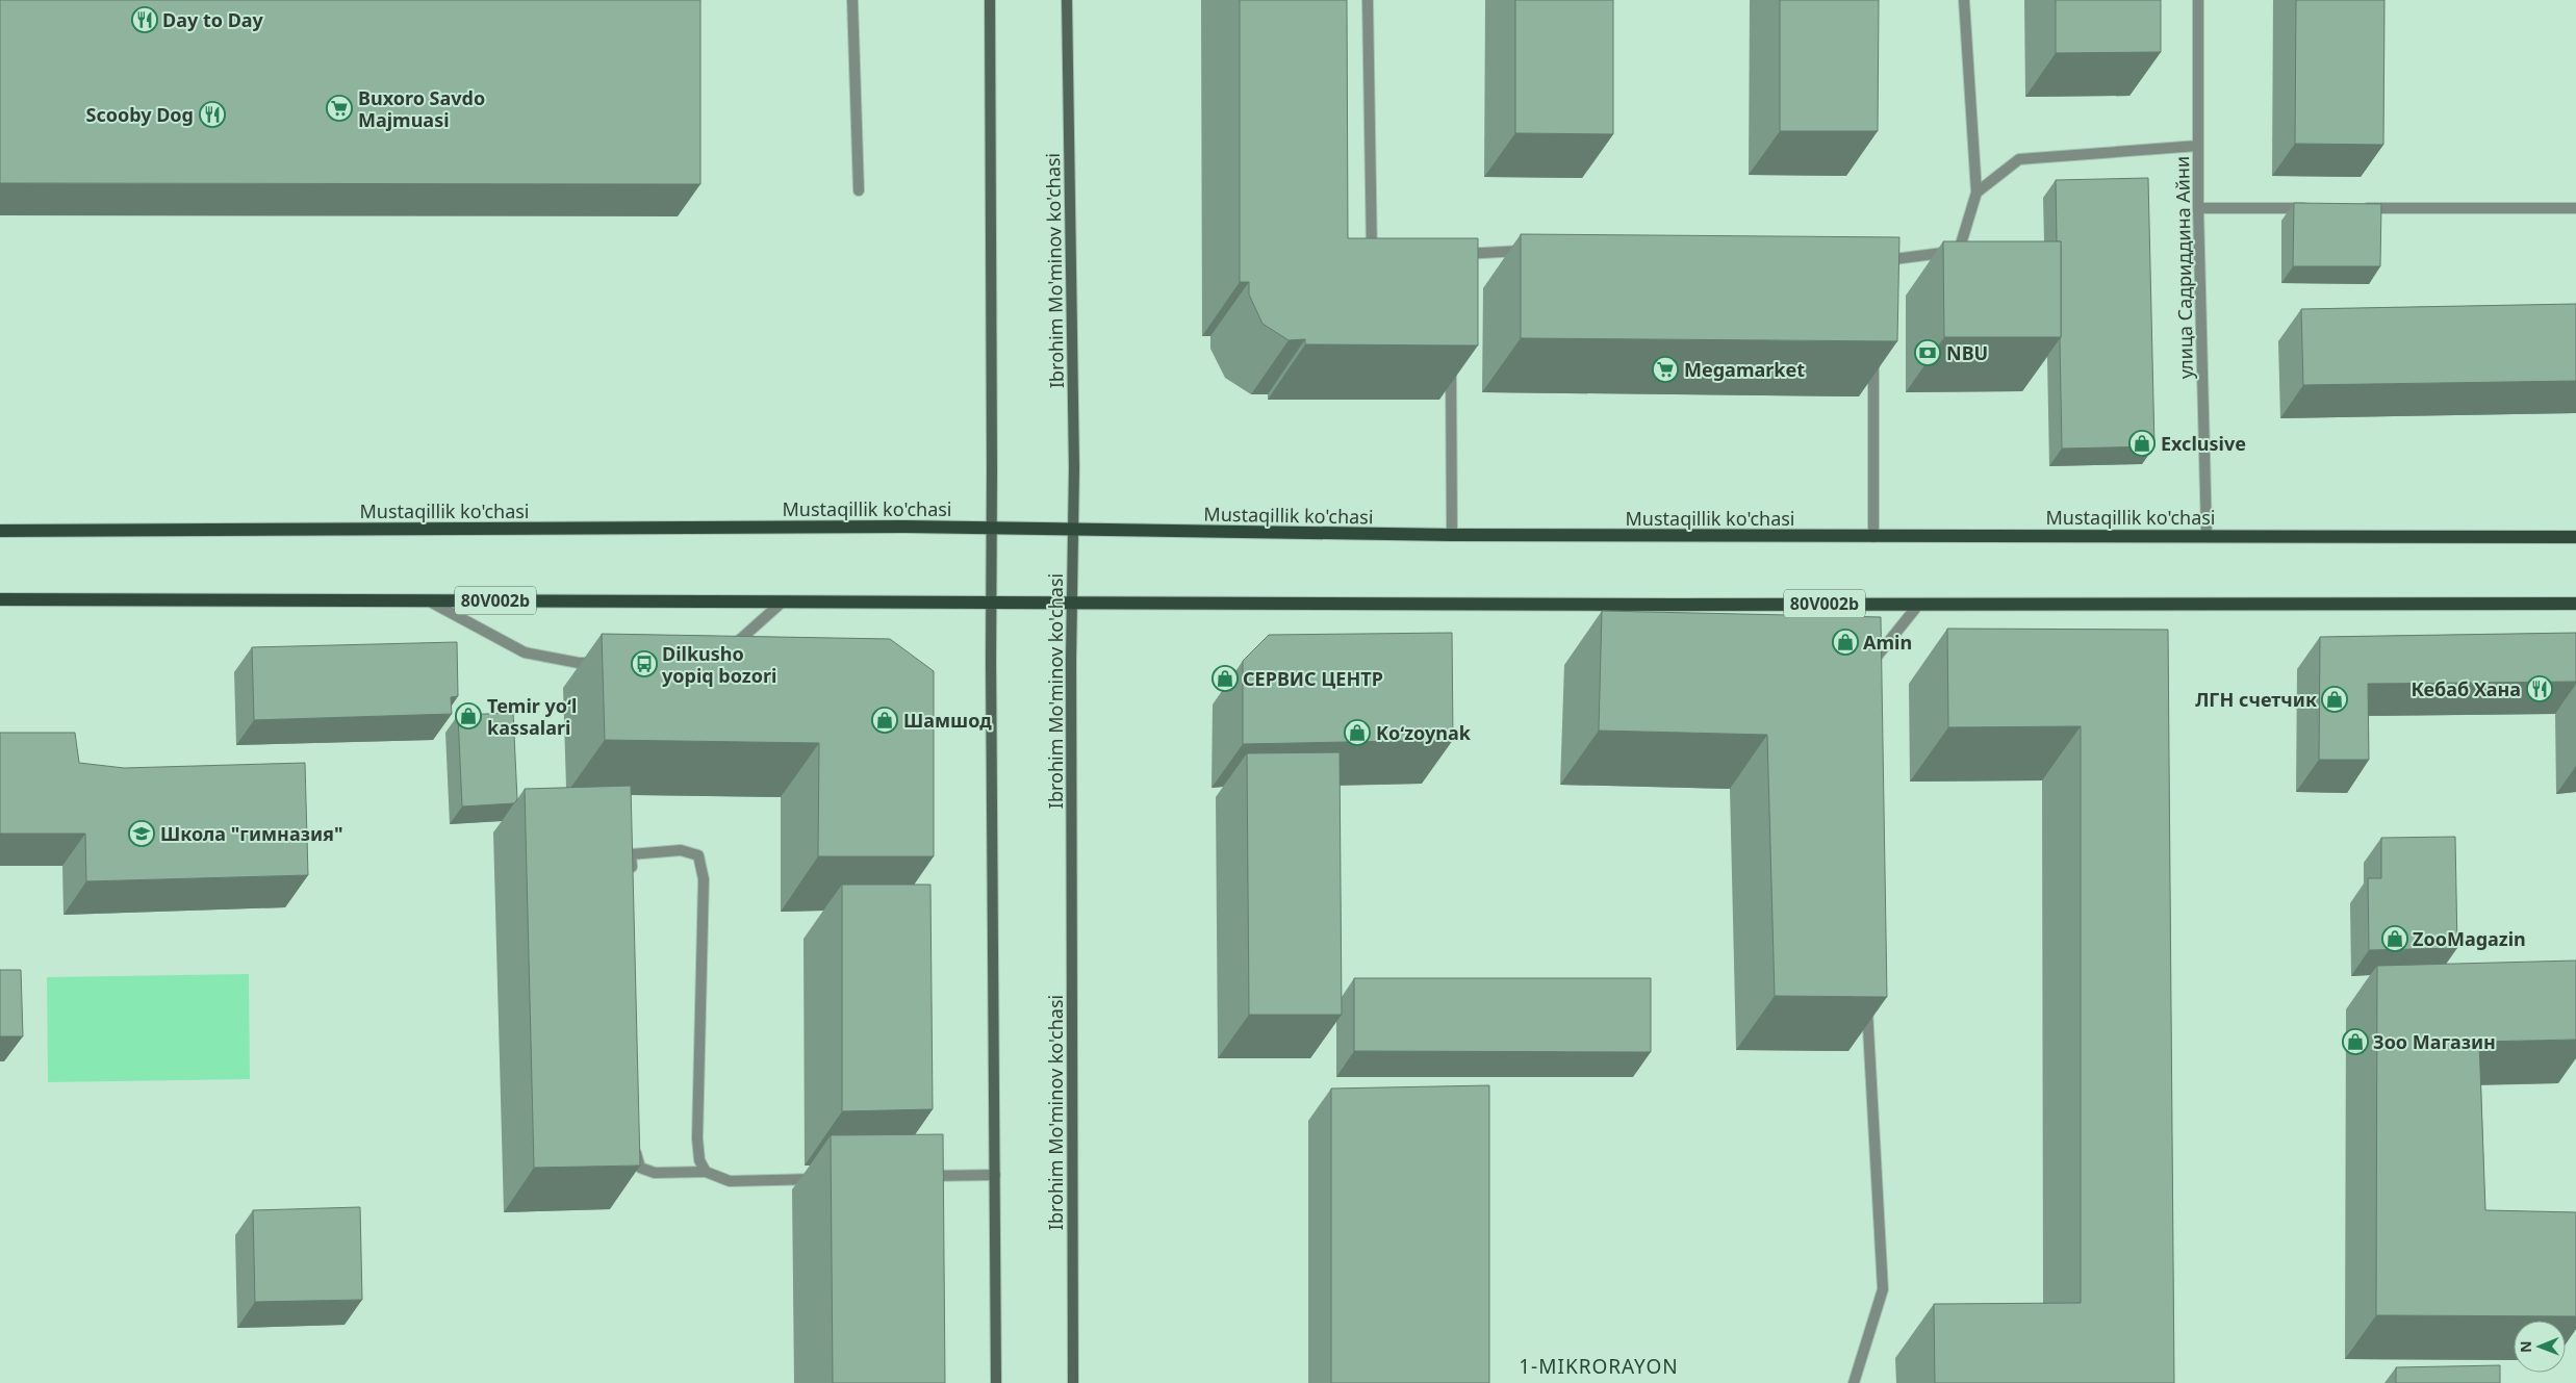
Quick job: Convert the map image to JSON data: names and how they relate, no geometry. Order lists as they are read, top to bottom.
{
  "streets": {
    "main road": ["Ibrohim Mo'minov ko'chasi", "Mustaqillik ko'chasi", "80V002b"],
    "street": ["улица Садриддина Айни"]
  },
  "crossings": [
    ["улица Садриддина Айни", "Mustaqillik ko'chasi"],
    ["Ibrohim Mo'minov ko'chasi", "Mustaqillik ko'chasi"],
    ["Ibrohim Mo'minov ko'chasi", "80V002b"]
  ],
  "districts": ["1-MIKRORAYON"],
  "places": {
    "restaurant": ["Day to Day", "Scooby Dog", "Кебаб Хана"],
    "supermarket": ["Buxoro Savdo Majmuasi", "Megamarket"],
    "bank": ["NBU"],
    "shop": [
      "Exclusive",
      "Amin",
      "СЕРВИС ЦЕНТР",
      "ЛГН счетчик",
      "Temir yoʻl kassalari",
      "Шамшод",
      "Koʻzoynak",
      "ZooMagazin",
      "Зоо Магазин"
    ],
    "bus stop": ["Dilkusho yopiq bozori"],
    "school or university": ["Школа \"гимназия\""]
  },
  "north": "left"
}
